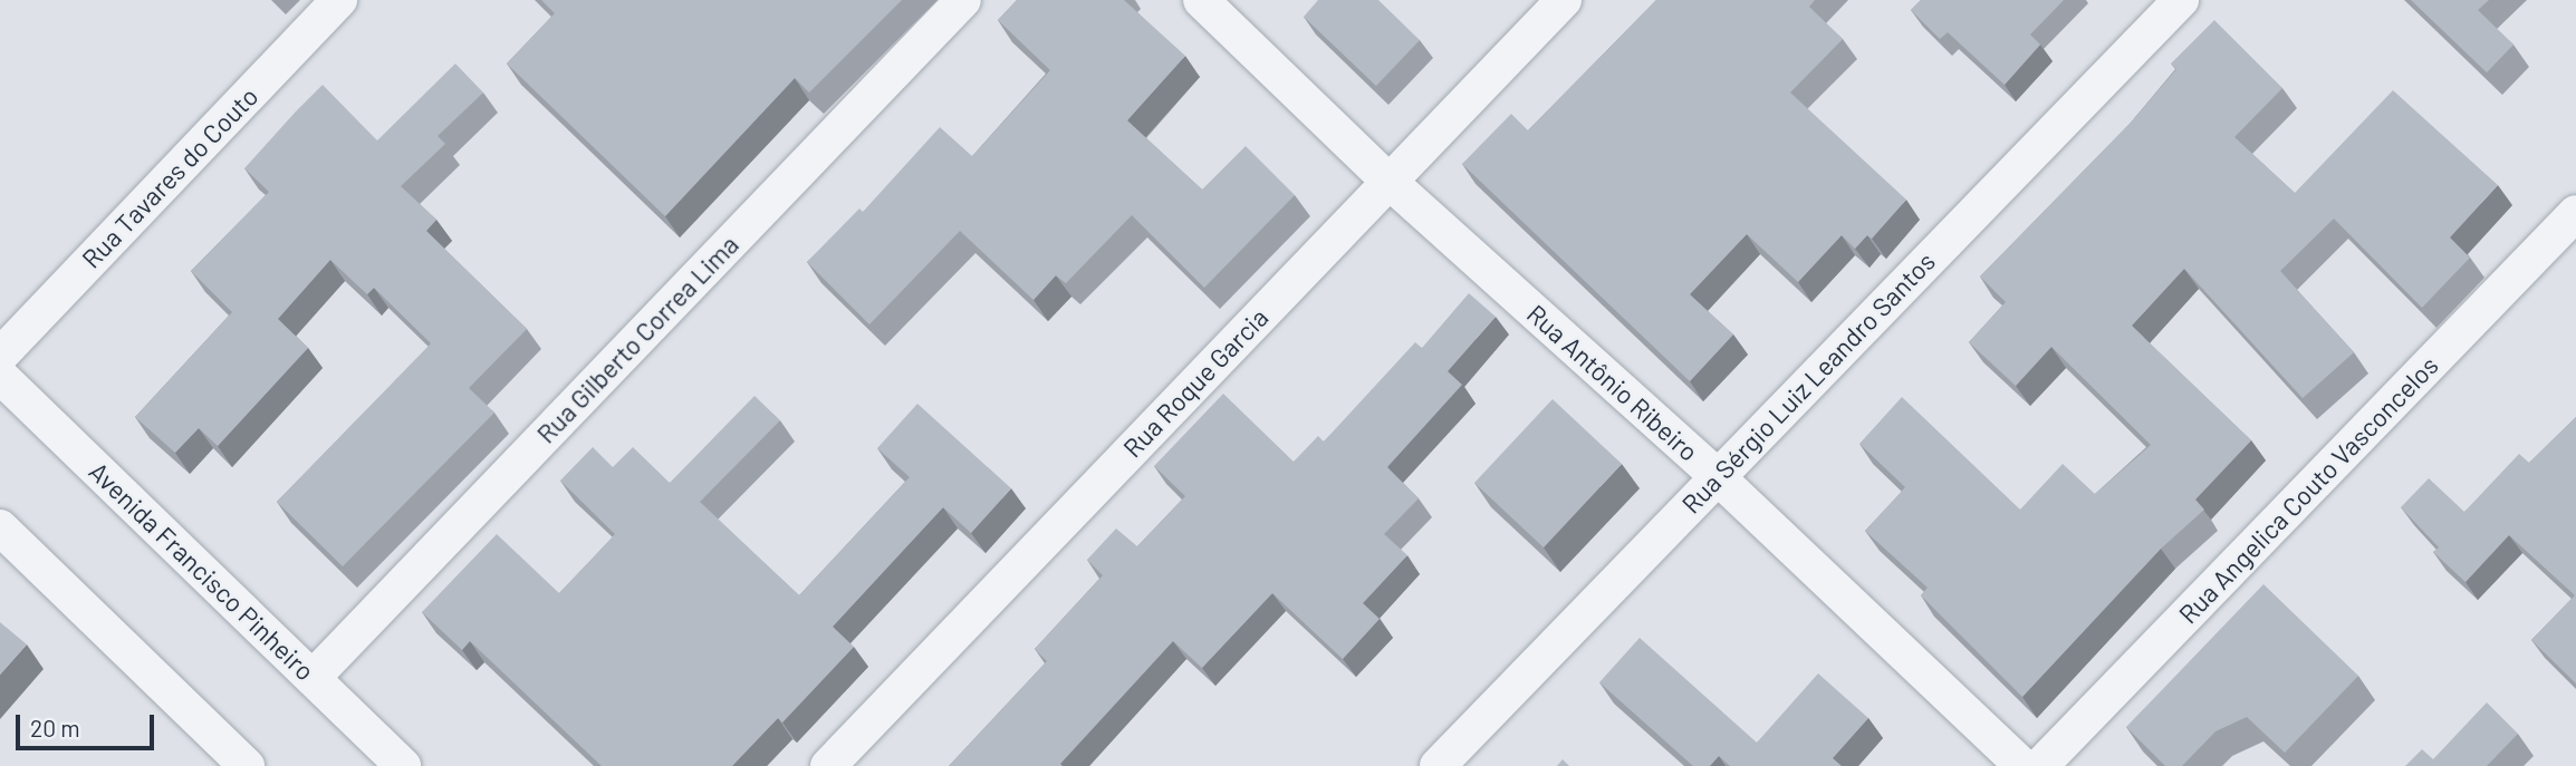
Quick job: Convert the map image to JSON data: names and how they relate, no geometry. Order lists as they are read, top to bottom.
{
  "streets": {
    "street": [
      "Rua Tavares do Couto",
      "Rua Gilberto Correa Lima",
      "Rua Roque Garcia",
      "Rua Antônio Ribeiro",
      "Rua Sérgio Luiz Leandro Santos",
      "Rua Angelica Couto Vasconcelos",
      "Avenida Francisco Pinheiro"
    ]
  },
  "crossings": [
    ["Rua Gilberto Correa Lima", "Avenida Francisco Pinheiro"],
    ["Rua Roque Garcia", "Rua Antônio Ribeiro"],
    ["Rua Antônio Ribeiro", "Rua Sérgio Luiz Leandro Santos"]
  ],
  "scale_bar": "20 m"
}
